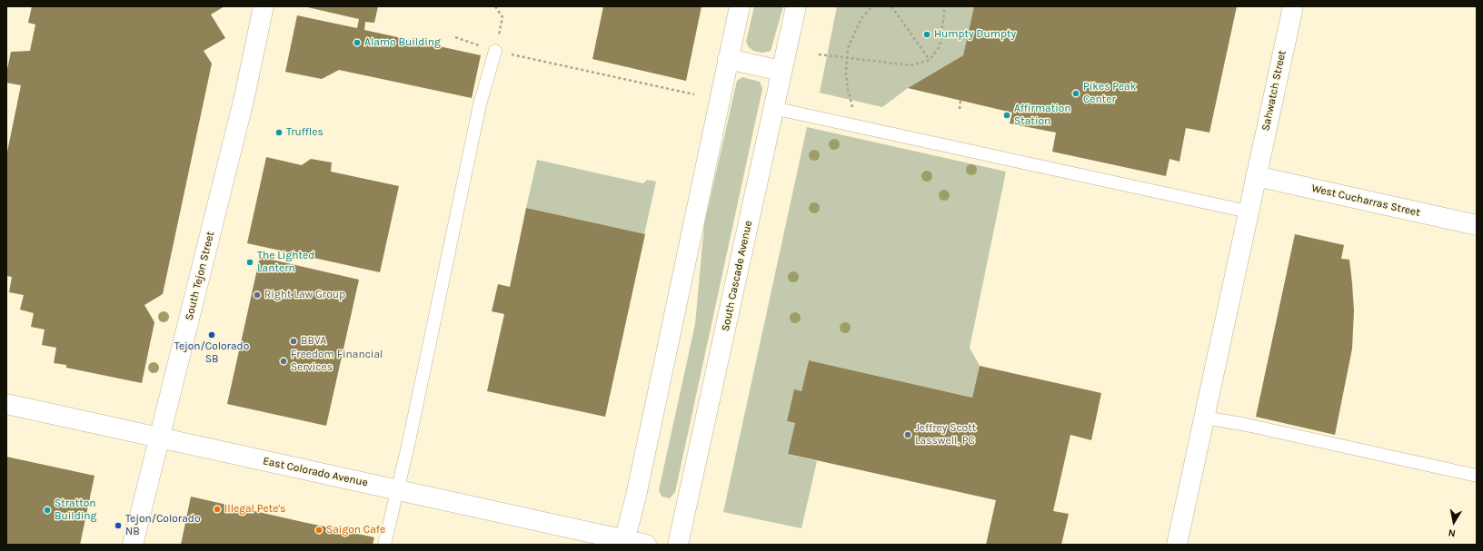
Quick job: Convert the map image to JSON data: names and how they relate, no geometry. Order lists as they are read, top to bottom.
{
  "streets": {
    "main road": [
      "Sahwatch Street",
      "West Cucharras Street",
      "South Tejon Street",
      "South Cascade Avenue",
      "East Colorado Avenue"
    ]
  },
  "crossings": [
    ["Sahwatch Street", "West Cucharras Street"],
    ["South Tejon Street", "East Colorado Avenue"]
  ],
  "places": [
    "Humpty Dumpty",
    "Alamo Building",
    "Pikes Peak Center",
    "Affirmation Station",
    "Truffles",
    "The Lighted Lantern",
    "Right Law Group",
    "Tejon/Colorado SB",
    "BBVA",
    "Freedom Financial Services",
    "Jeffrey Scott Lasswell, PC",
    "Illegal Pete's",
    "Stratton Building",
    "Tejon/Colorado NB",
    "Saigon Cafe"
  ],
  "north": "bottom"
}
